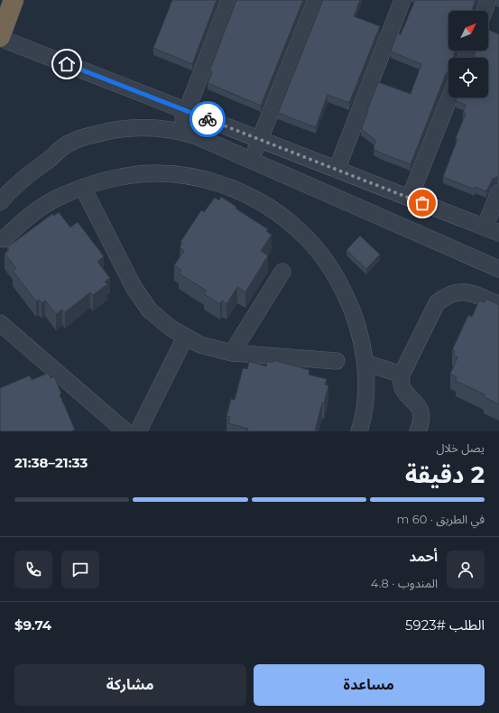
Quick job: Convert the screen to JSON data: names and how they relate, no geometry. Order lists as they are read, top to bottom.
{
  "north": "top right",
  "page": {
    "heading": ["2 دقيقة", "يصل خلال", "21:33–21:38"],
    "panel": [
      "أحمد",
      "المندوب · 4.8",
      "الطلب #5923",
      "$9.74"
    ],
    "bar": "في الطريق · 60 m",
    "buttons": ["مساعدة", "مشاركة"]
  }
}
